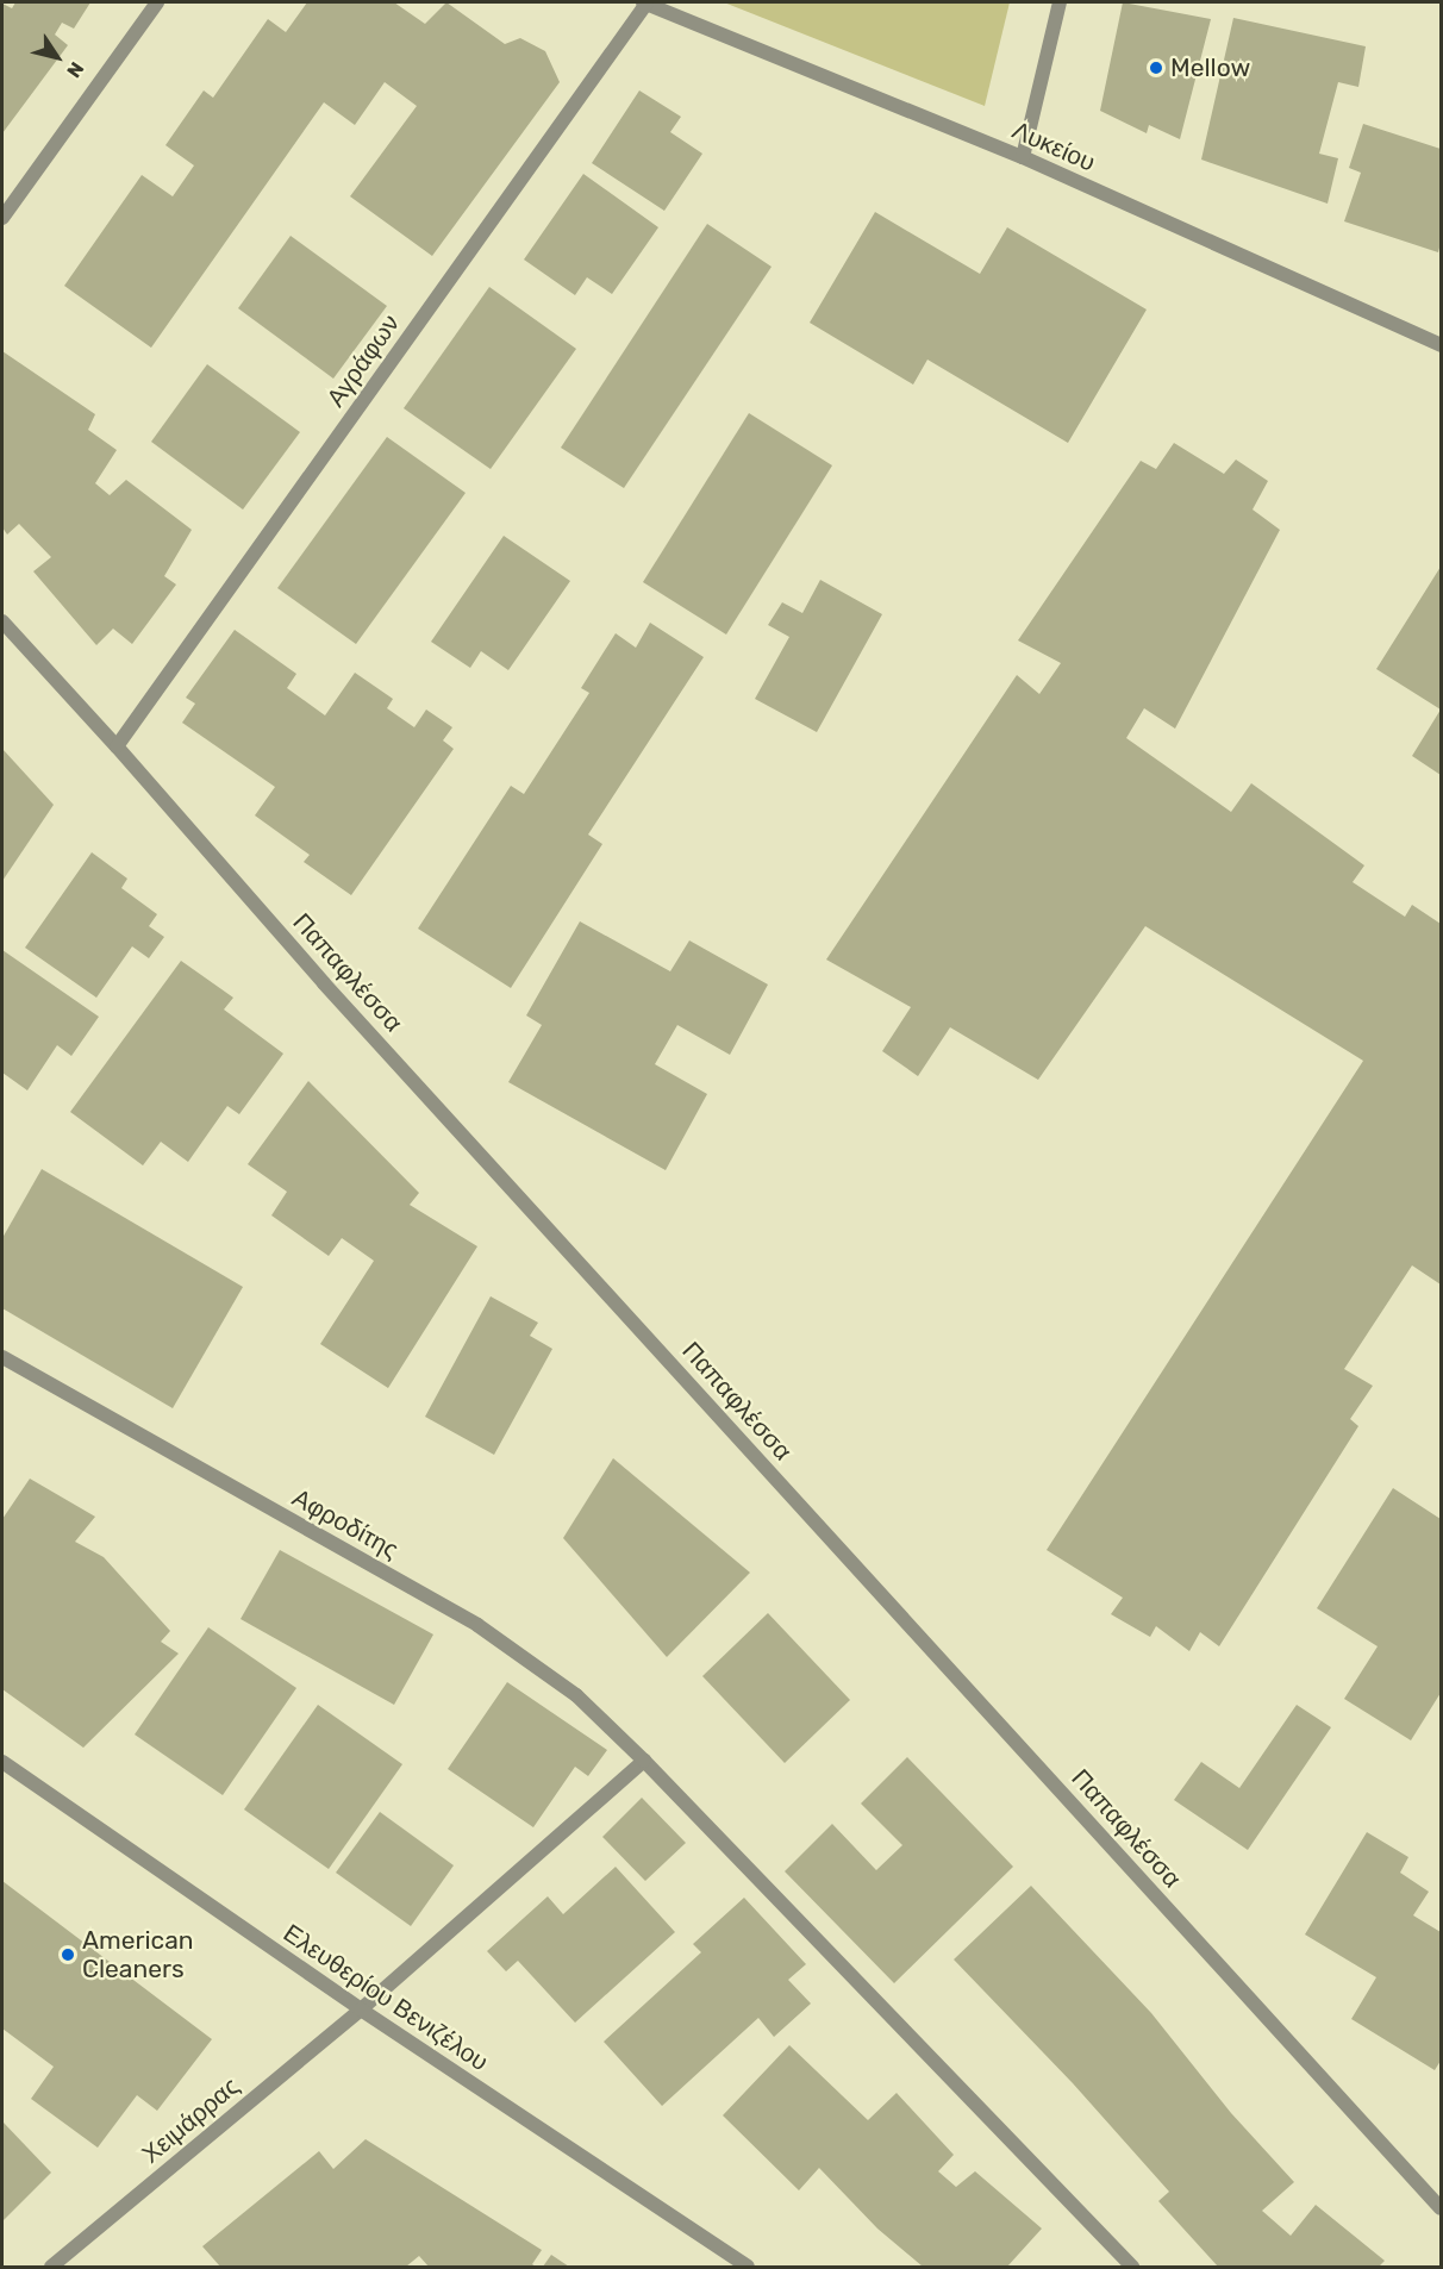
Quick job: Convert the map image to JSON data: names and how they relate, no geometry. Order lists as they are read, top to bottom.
{
  "streets": {
    "street": [
      "Λυκείου",
      "Αγράφων",
      "Παπαφλέσσα",
      "Αφροδίτης",
      "Ελευθερίου Βενιζέλου",
      "Χειμάρρας"
    ]
  },
  "crossings": [
    ["Λυκείου", "Αγράφων"],
    ["Αγράφων", "Παπαφλέσσα"],
    ["Αφροδίτης", "Χειμάρρας"],
    ["Ελευθερίου Βενιζέλου", "Χειμάρρας"]
  ],
  "places": ["Mellow", "American Cleaners"],
  "north": "bottom right"
}
